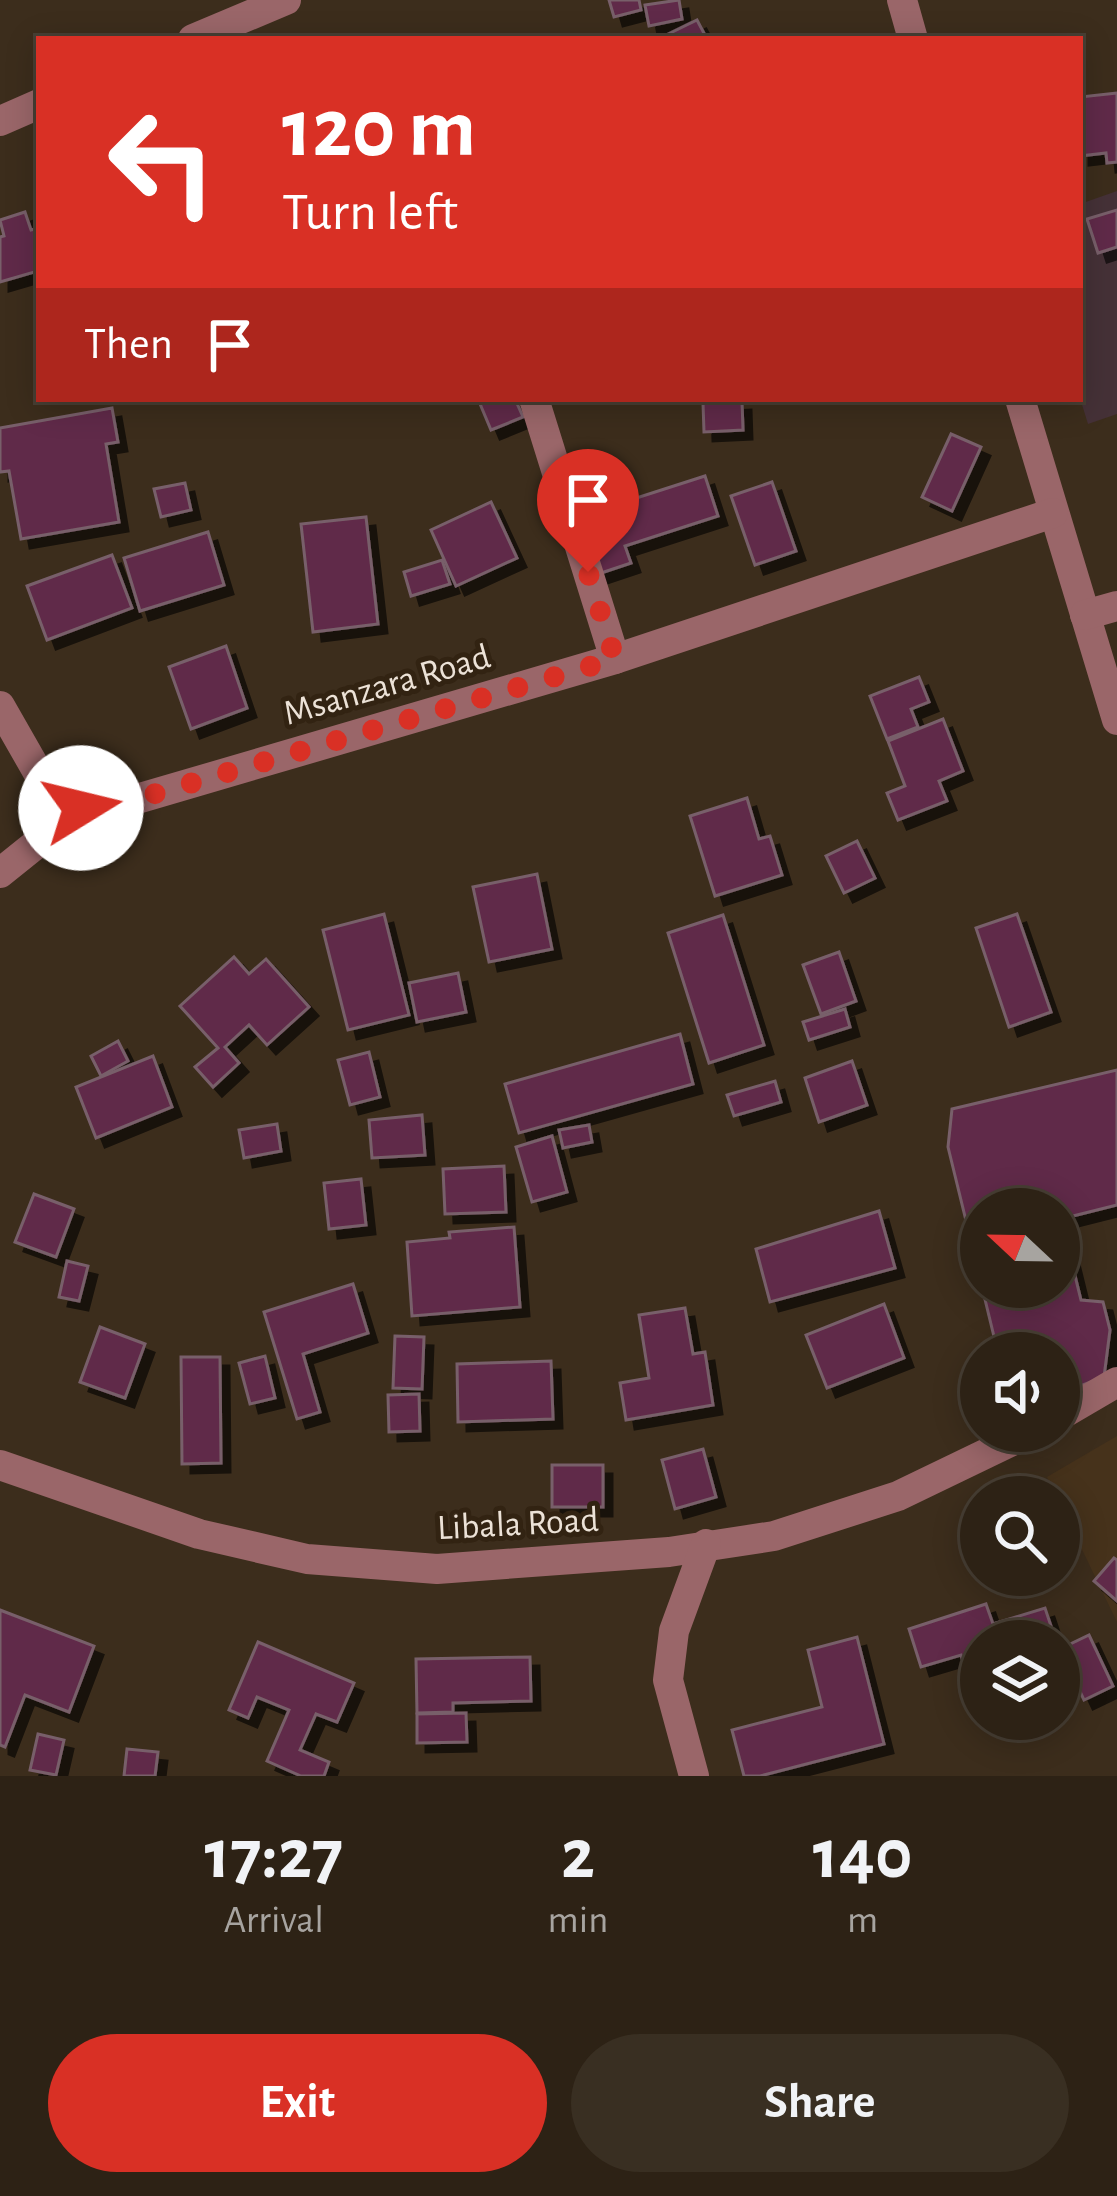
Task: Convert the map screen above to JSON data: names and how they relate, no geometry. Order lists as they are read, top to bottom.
{
  "streets": {
    "street": ["Msanzara Road", "Libala Road"]
  },
  "north": "left",
  "page": {
    "turn": ["120 m", "Turn left"],
    "then": "Then",
    "eta": [
      "17:27",
      "Arrival",
      "2",
      "min",
      "140",
      "m"
    ],
    "buttons": ["Exit", "Share"]
  }
}
